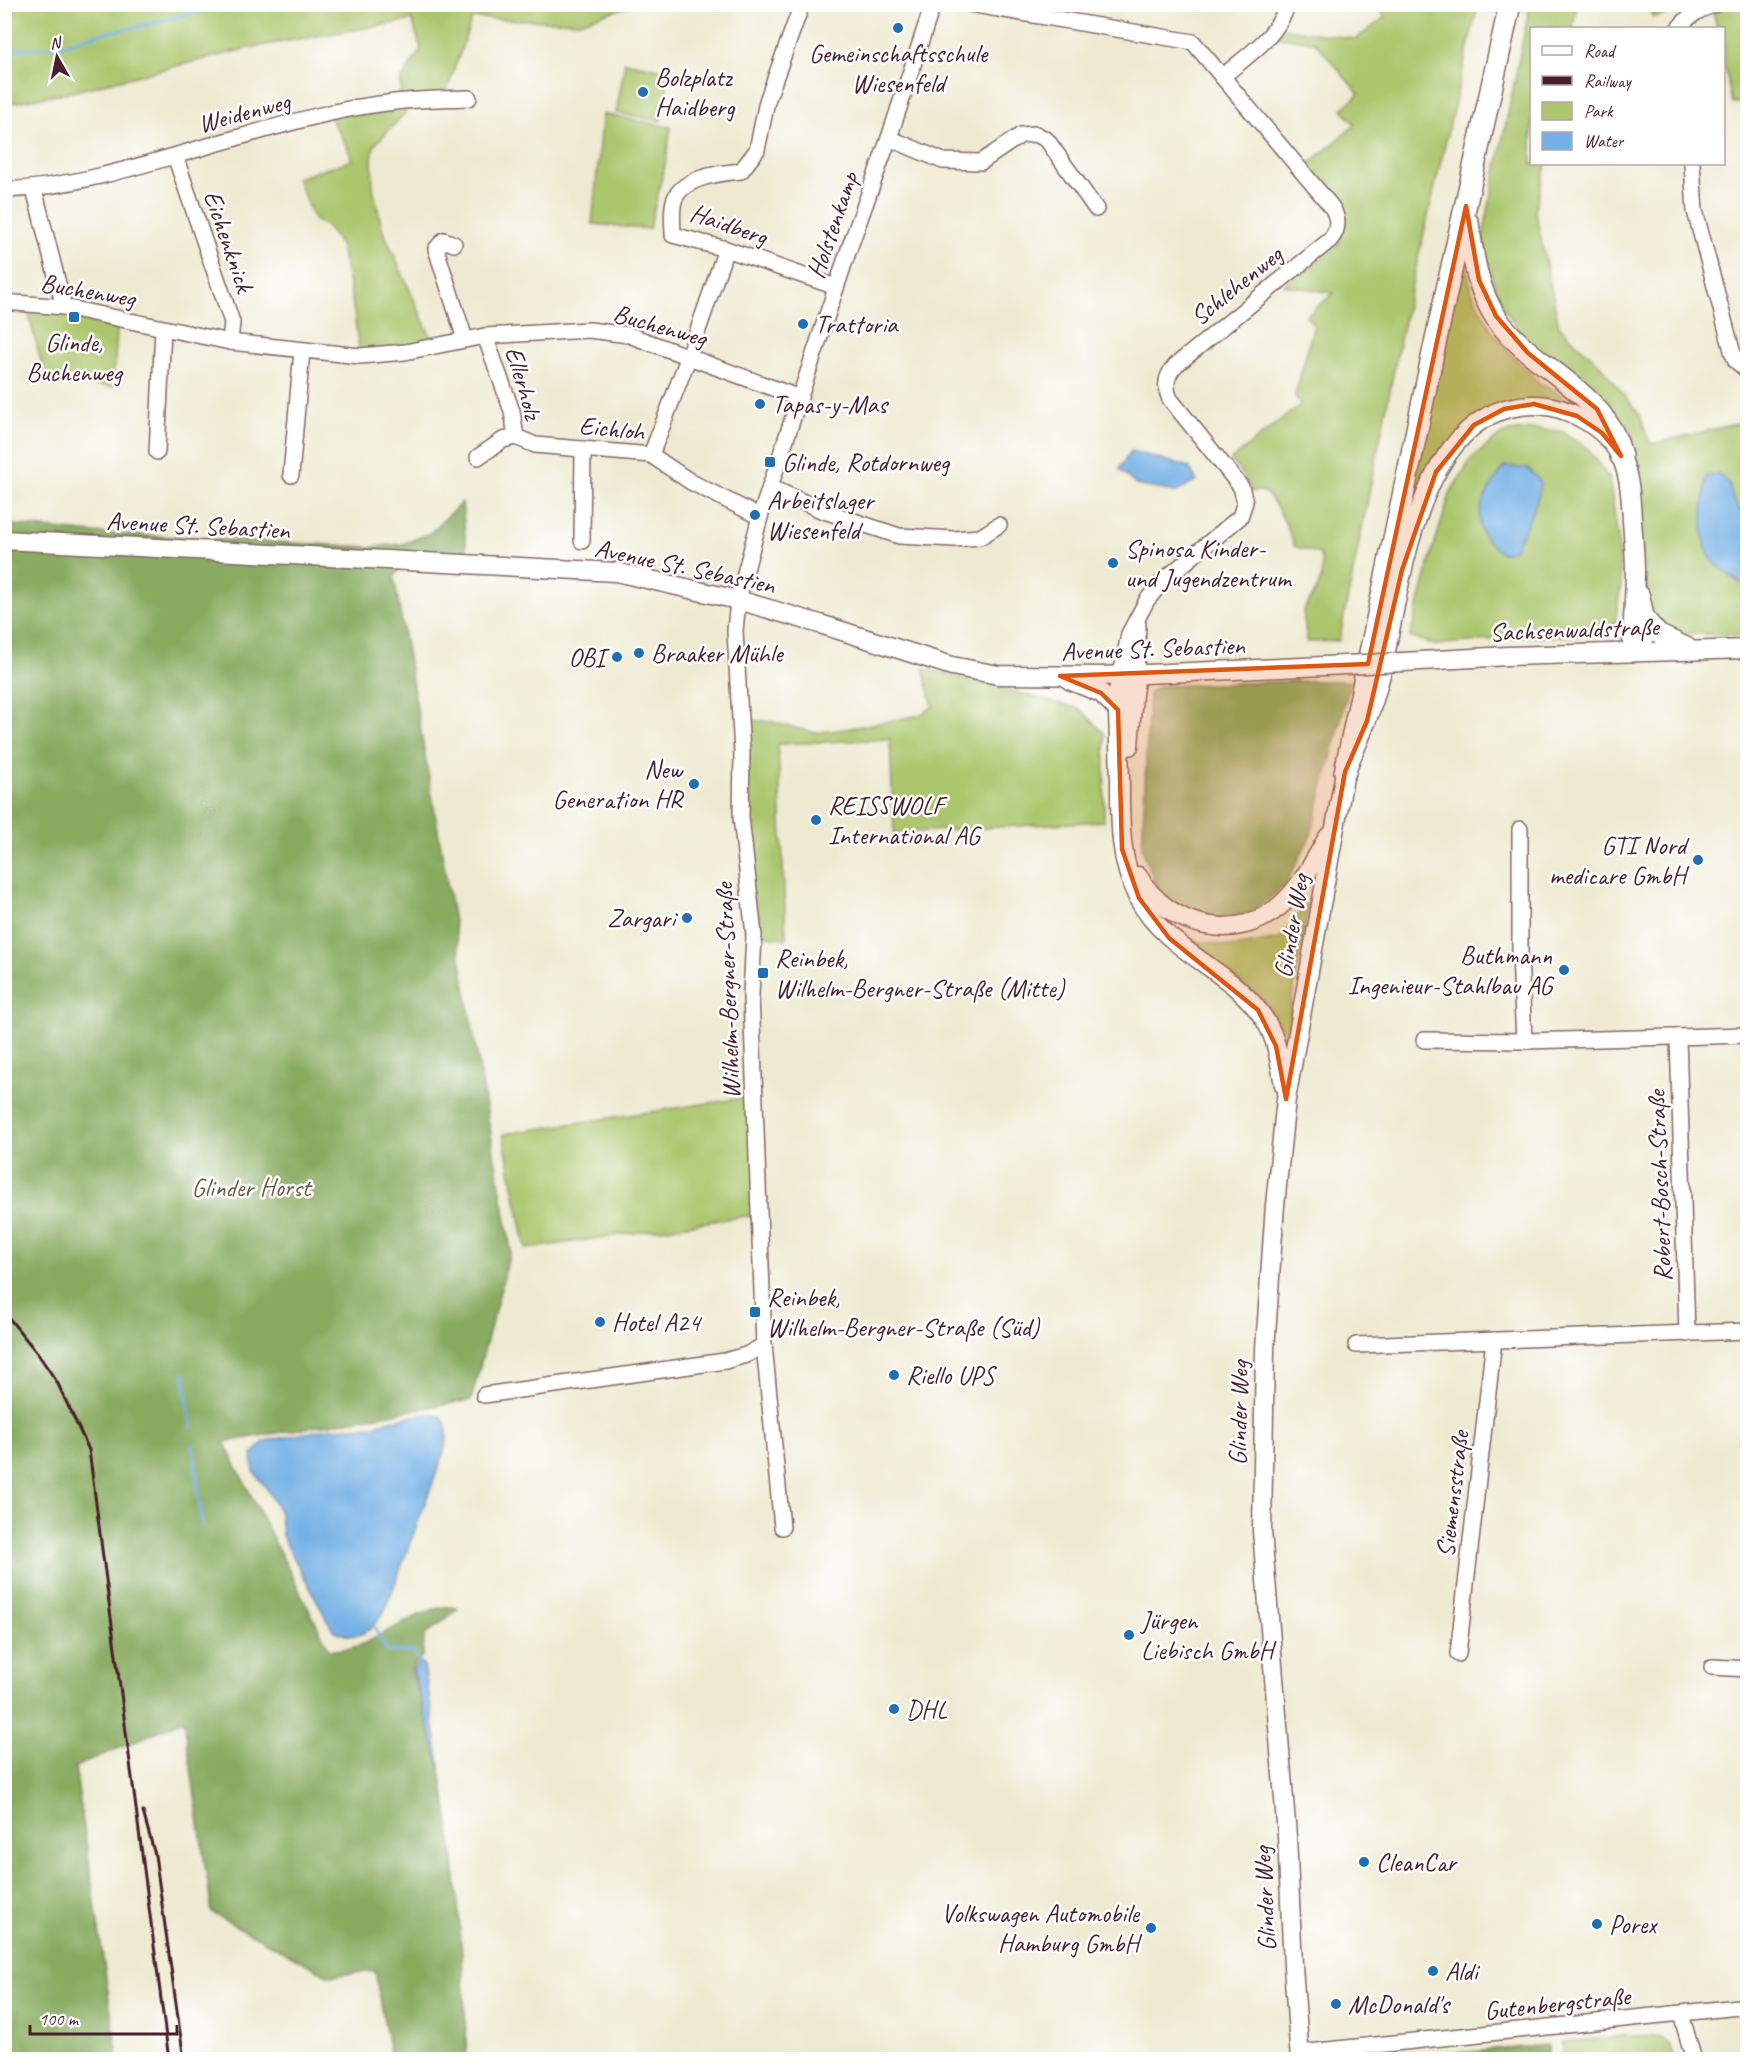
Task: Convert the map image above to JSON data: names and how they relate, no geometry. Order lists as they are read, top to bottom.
{
  "streets": {
    "main road": ["Avenue St. Sebastien", "Sachsenwaldstraße", "Glinder Weg"],
    "street": [
      "Weidenweg",
      "Haidberg",
      "Holstenkamp",
      "Eichenknick",
      "Schlehenweg",
      "Buchenweg",
      "Ellerholz",
      "Eichloh",
      "Wilhelm-Bergner-Straße",
      "Robert-Bosch-Straße",
      "Siemensstraße",
      "Gutenbergstraße"
    ]
  },
  "crossings": [
    ["Weidenweg", "Eichenknick"],
    ["Haidberg", "Holstenkamp"],
    ["Holstenkamp", "Buchenweg"],
    ["Holstenkamp", "Eichloh"],
    ["Holstenkamp", "Avenue St. Sebastien"],
    ["Holstenkamp", "Wilhelm-Bergner-Straße"],
    ["Eichenknick", "Buchenweg"],
    ["Schlehenweg", "Avenue St. Sebastien"],
    ["Buchenweg", "Ellerholz"],
    ["Ellerholz", "Eichloh"],
    ["Avenue St. Sebastien", "Sachsenwaldstraße"],
    ["Avenue St. Sebastien", "Wilhelm-Bergner-Straße"],
    ["Glinder Weg", "Gutenbergstraße"]
  ],
  "parks": ["Glinder Horst"],
  "places": {
    "other": [
      "Gemeinschaftsschule Wiesenfeld",
      "Bolzplatz Haidberg",
      "Trattoria",
      "Tapas-y-Mas",
      "Arbeitslager Wiesenfeld",
      "Spinosa Kinder- und Jugendzentrum",
      "Braaker Mühle",
      "OBI",
      "New Generation HR",
      "REISSWOLF International AG",
      "GTI Nord medicare GmbH",
      "Zargari",
      "Buthmann Ingenieur-Stahlbau AG",
      "Hotel A24",
      "Riello UPS",
      "Jürgen Liebisch GmbH",
      "DHL",
      "CleanCar",
      "Porex",
      "Volkswagen Automobile Hamburg GmbH",
      "Aldi",
      "McDonald's"
    ],
    "transit": [
      "Glinde, Buchenweg",
      "Glinde, Rotdornweg",
      "Reinbek, Wilhelm-Bergner-Straße (Mitte)",
      "Reinbek, Wilhelm-Bergner-Straße (Süd)"
    ]
  },
  "legend": [
    "Road",
    "Railway",
    "Park",
    "Water"
  ],
  "scale_bar": "100 m",
  "north": "top"
}
